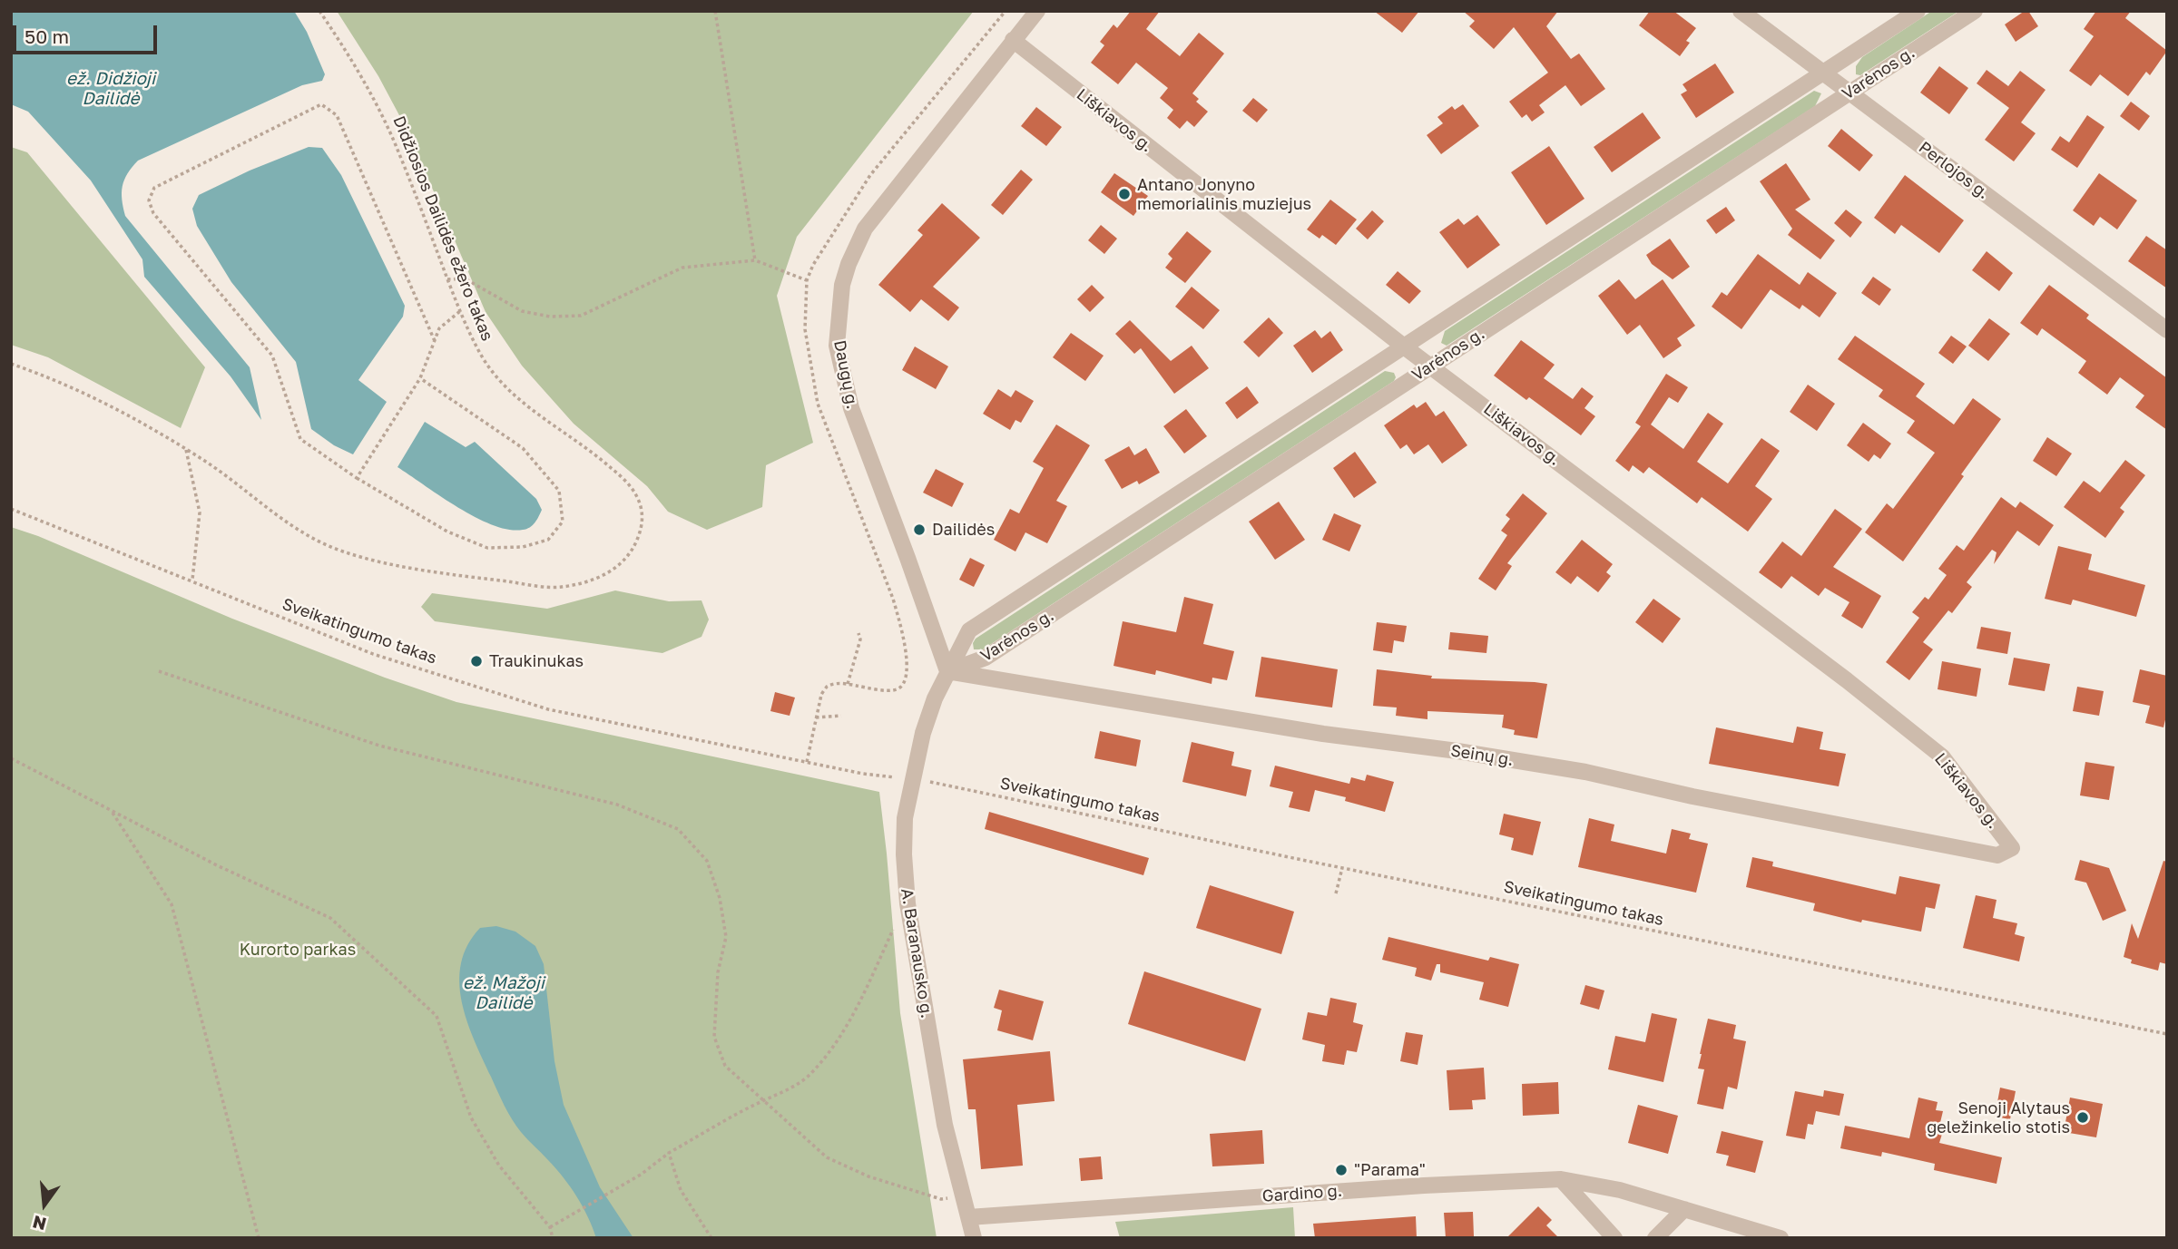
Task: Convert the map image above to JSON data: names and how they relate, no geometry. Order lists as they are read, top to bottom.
{
  "streets": {
    "street": [
      "Varėnos g.",
      "Liškiavos g.",
      "Perlojos g.",
      "Daugų g.",
      "Seinų g.",
      "A. Baranausko g.",
      "Gardino g."
    ],
    "path": ["Didžiosios Dailidės ežero takas", "Sveikatingumo takas"]
  },
  "crossings": [
    ["Varėnos g.", "Liškiavos g."],
    ["Varėnos g.", "Perlojos g."],
    ["Varėnos g.", "Daugų g."],
    ["Varėnos g.", "Seinų g."],
    ["Varėnos g.", "A. Baranausko g."],
    ["Liškiavos g.", "Daugų g."],
    ["Liškiavos g.", "Seinų g."],
    ["Daugų g.", "Seinų g."],
    ["Daugų g.", "A. Baranausko g."],
    ["Sveikatingumo takas", "A. Baranausko g."],
    ["Seinų g.", "A. Baranausko g."],
    ["A. Baranausko g.", "Gardino g."]
  ],
  "water": ["ež. Didžioji Dailidė", "ež. Mažoji Dailidė"],
  "parks": ["Kurorto parkas"],
  "places": [
    "Antano Jonyno memorialinis muziejus",
    "Dailidės",
    "Traukinukas",
    "Senoji Alytaus geležinkelio stotis",
    "\"Parama\""
  ],
  "scale_bar": "50 m",
  "north": "bottom"
}
